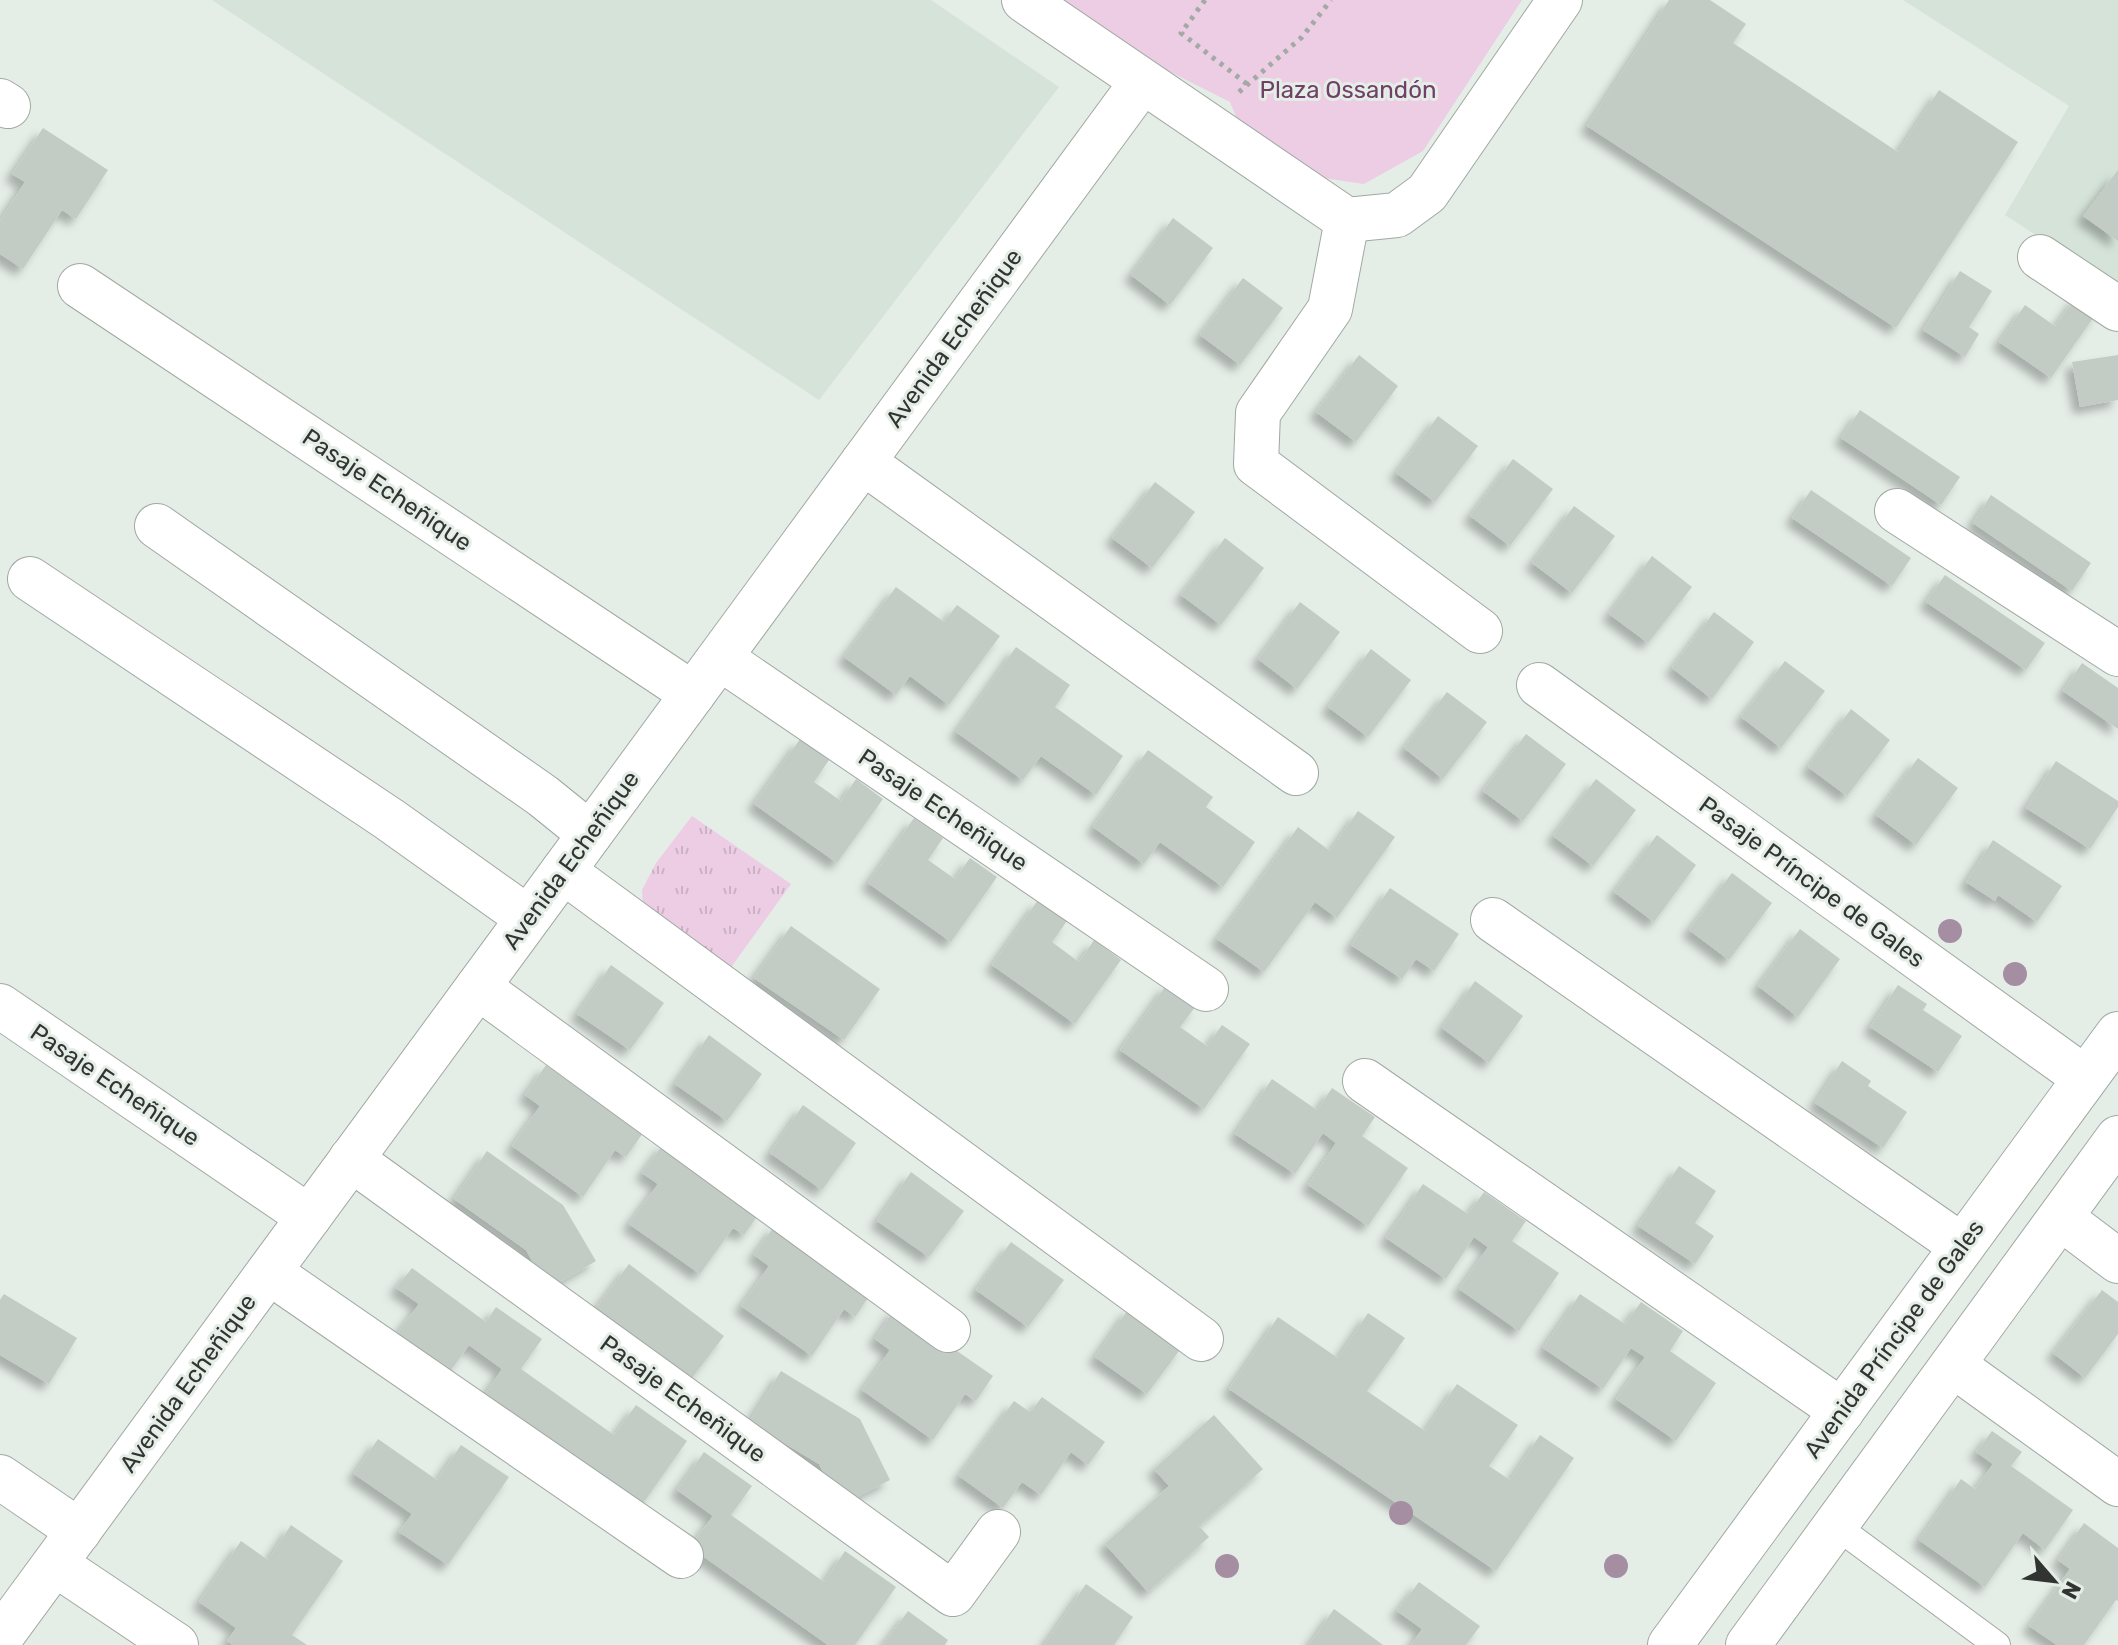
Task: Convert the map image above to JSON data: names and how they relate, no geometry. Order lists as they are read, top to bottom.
{
  "streets": {
    "street": [
      "Avenida Echeñique",
      "Pasaje Echeñique",
      "Pasaje Príncipe de Gales",
      "Avenida Príncipe de Gales"
    ]
  },
  "crossings": [
    ["Avenida Echeñique", "Pasaje Echeñique"],
    ["Pasaje Príncipe de Gales", "Avenida Príncipe de Gales"]
  ],
  "parks": ["Plaza Ossandón"],
  "north": "bottom right"
}
